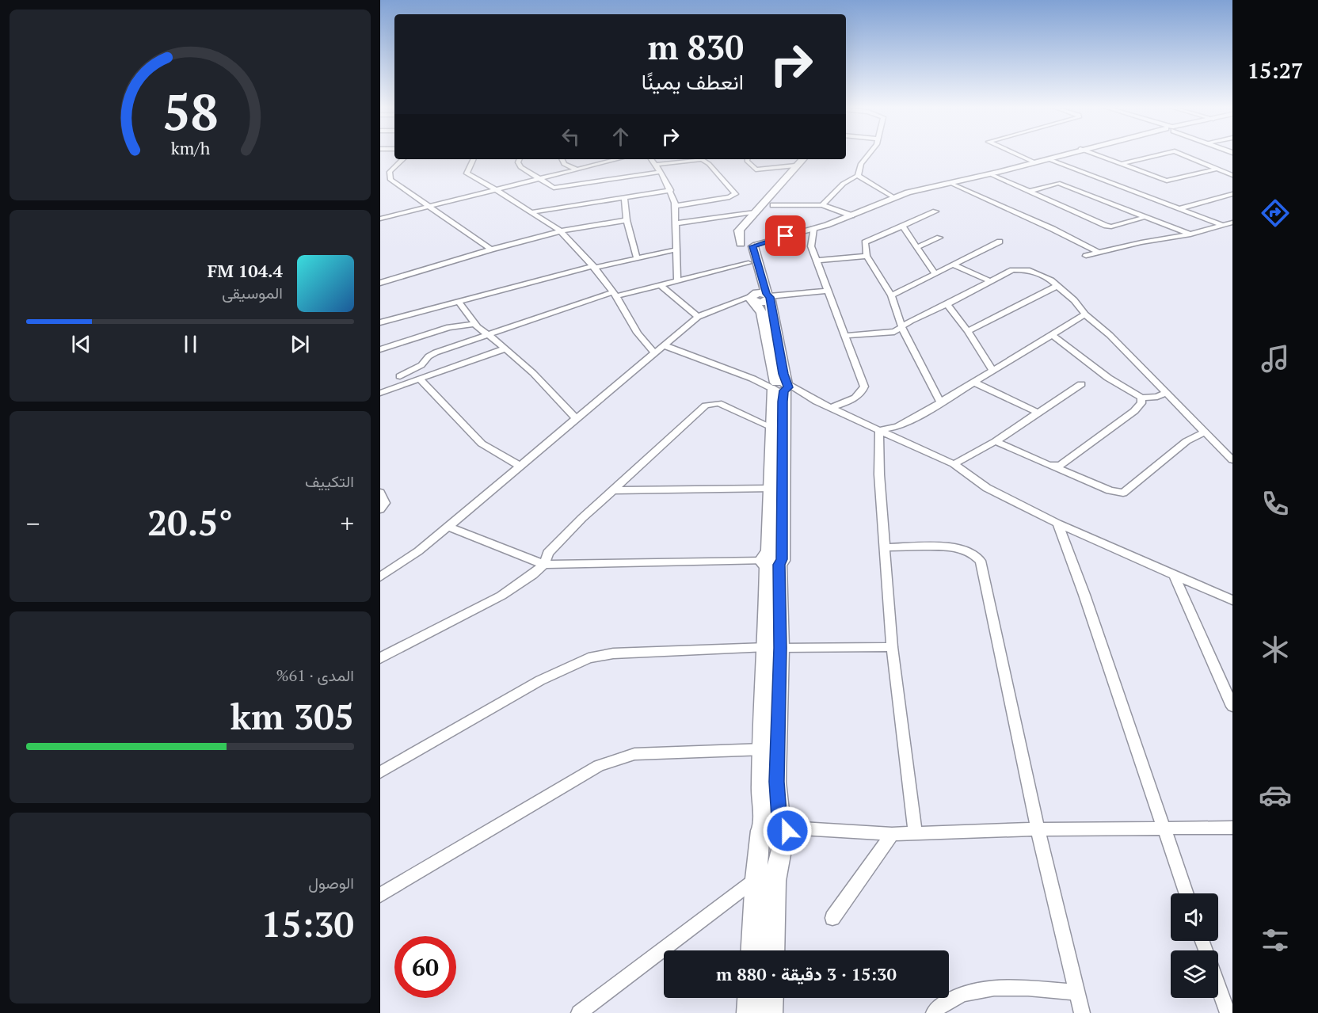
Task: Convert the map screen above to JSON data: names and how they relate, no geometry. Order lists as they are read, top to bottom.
{
  "page": {
    "tabs": "15:27",
    "turn": ["830 m", "انعطف يمينًا"],
    "song": ["104.4 FM", "الموسيقى"],
    "tile": [
      "التكييف",
      ["المدى · 61%", "305 km"],
      ["الوصول", "15:30"]
    ],
    "heat": ["−", "20.5°", "+"],
    "limit": "60",
    "trip": "15:30 · 3 دقيقة · 880 m",
    "gauge": ["58", "km/h"]
  }
}
